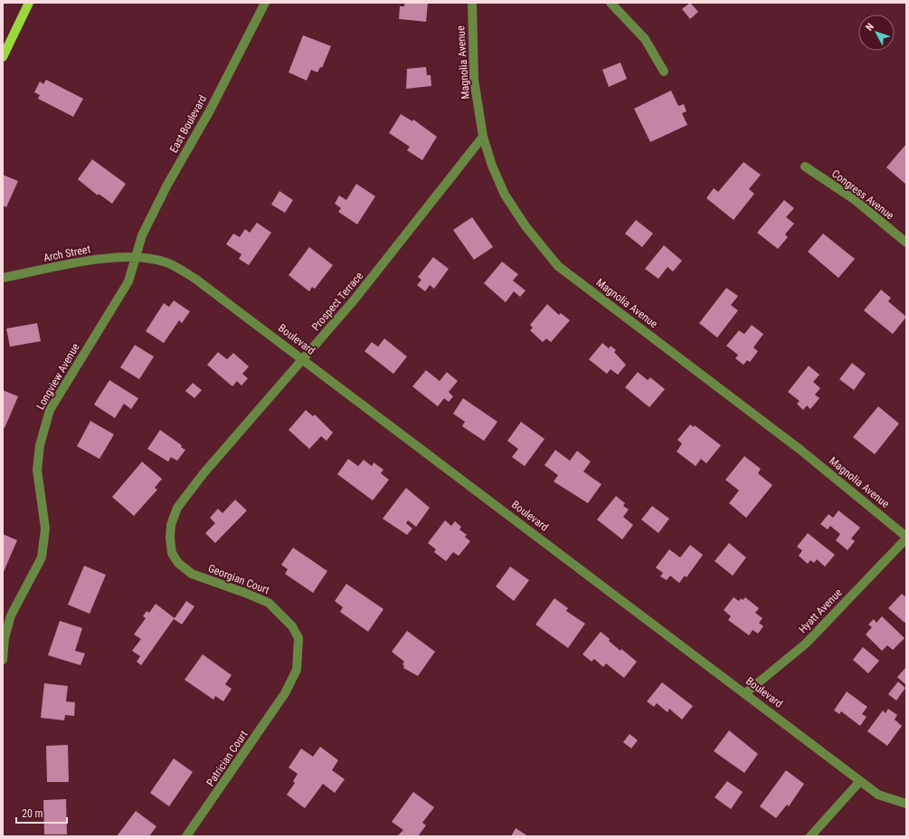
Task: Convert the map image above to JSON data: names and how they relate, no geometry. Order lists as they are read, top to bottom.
{
  "streets": {
    "street": [
      "Magnolia Avenue",
      "East Boulevard",
      "Congress Avenue",
      "Arch Street",
      "Prospect Terrace",
      "Boulevard",
      "Longview Avenue",
      "Georgian Court",
      "Hyatt Avenue",
      "Patrician Court"
    ]
  },
  "crossings": [
    ["Magnolia Avenue", "Prospect Terrace"],
    ["Magnolia Avenue", "Hyatt Avenue"],
    ["East Boulevard", "Arch Street"],
    ["East Boulevard", "Boulevard"],
    ["East Boulevard", "Longview Avenue"],
    ["Arch Street", "Boulevard"],
    ["Arch Street", "Longview Avenue"],
    ["Prospect Terrace", "Boulevard"],
    ["Prospect Terrace", "Georgian Court"],
    ["Boulevard", "Longview Avenue"],
    ["Boulevard", "Hyatt Avenue"],
    ["Georgian Court", "Patrician Court"]
  ],
  "scale_bar": "20 m",
  "north": "top left"
}
